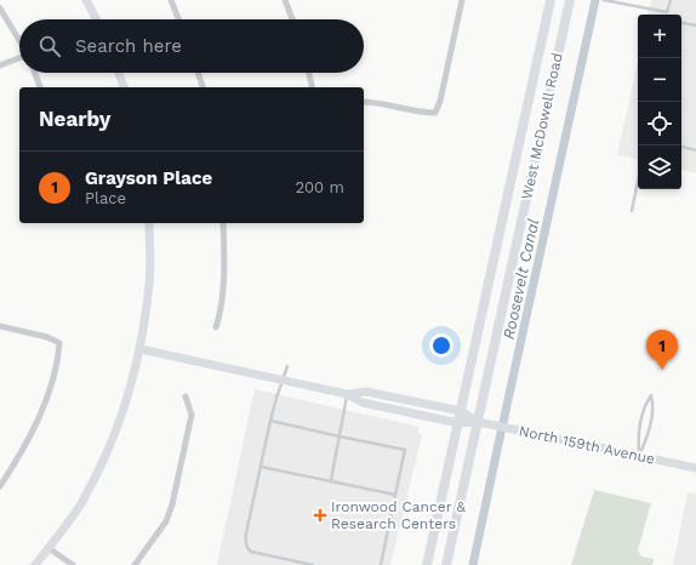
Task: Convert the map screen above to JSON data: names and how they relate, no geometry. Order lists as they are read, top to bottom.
{
  "streets": {
    "main road": ["West McDowell Road"],
    "street": ["North 159th Avenue"]
  },
  "crossings": [
    ["West McDowell Road", "North 159th Avenue"]
  ],
  "water": ["Roosevelt Canal"],
  "places": {
    "health": ["Ironwood Cancer & Research Centers"]
  },
  "page": {
    "map_buttons": ["+", "−"],
    "search": "Search here",
    "heading": "Nearby",
    "list": [
      {
        "mark": "1",
        "name": "Grayson Place",
        "note": "Place",
        "value": "200 m"
      }
    ],
    "pins": "1"
  }
}
